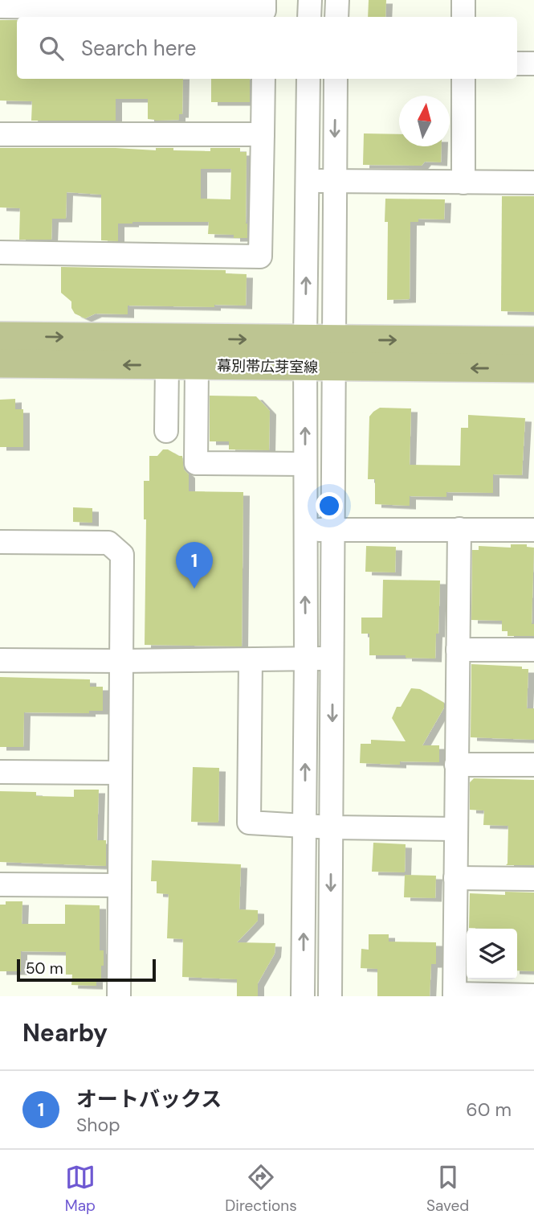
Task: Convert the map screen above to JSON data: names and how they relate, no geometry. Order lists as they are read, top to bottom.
{
  "streets": {
    "main road": ["幕別帯広芽室線"]
  },
  "scale_bar": "50 m",
  "north": "top",
  "page": {
    "search": "Search here",
    "pins": "1",
    "scale": "50 m",
    "heading": "Nearby",
    "list": [
      {
        "mark": "1",
        "name": "オートバックス",
        "note": "Shop",
        "value": "60 m"
      }
    ],
    "nav": ["Map", "Directions", "Saved"]
  }
}
